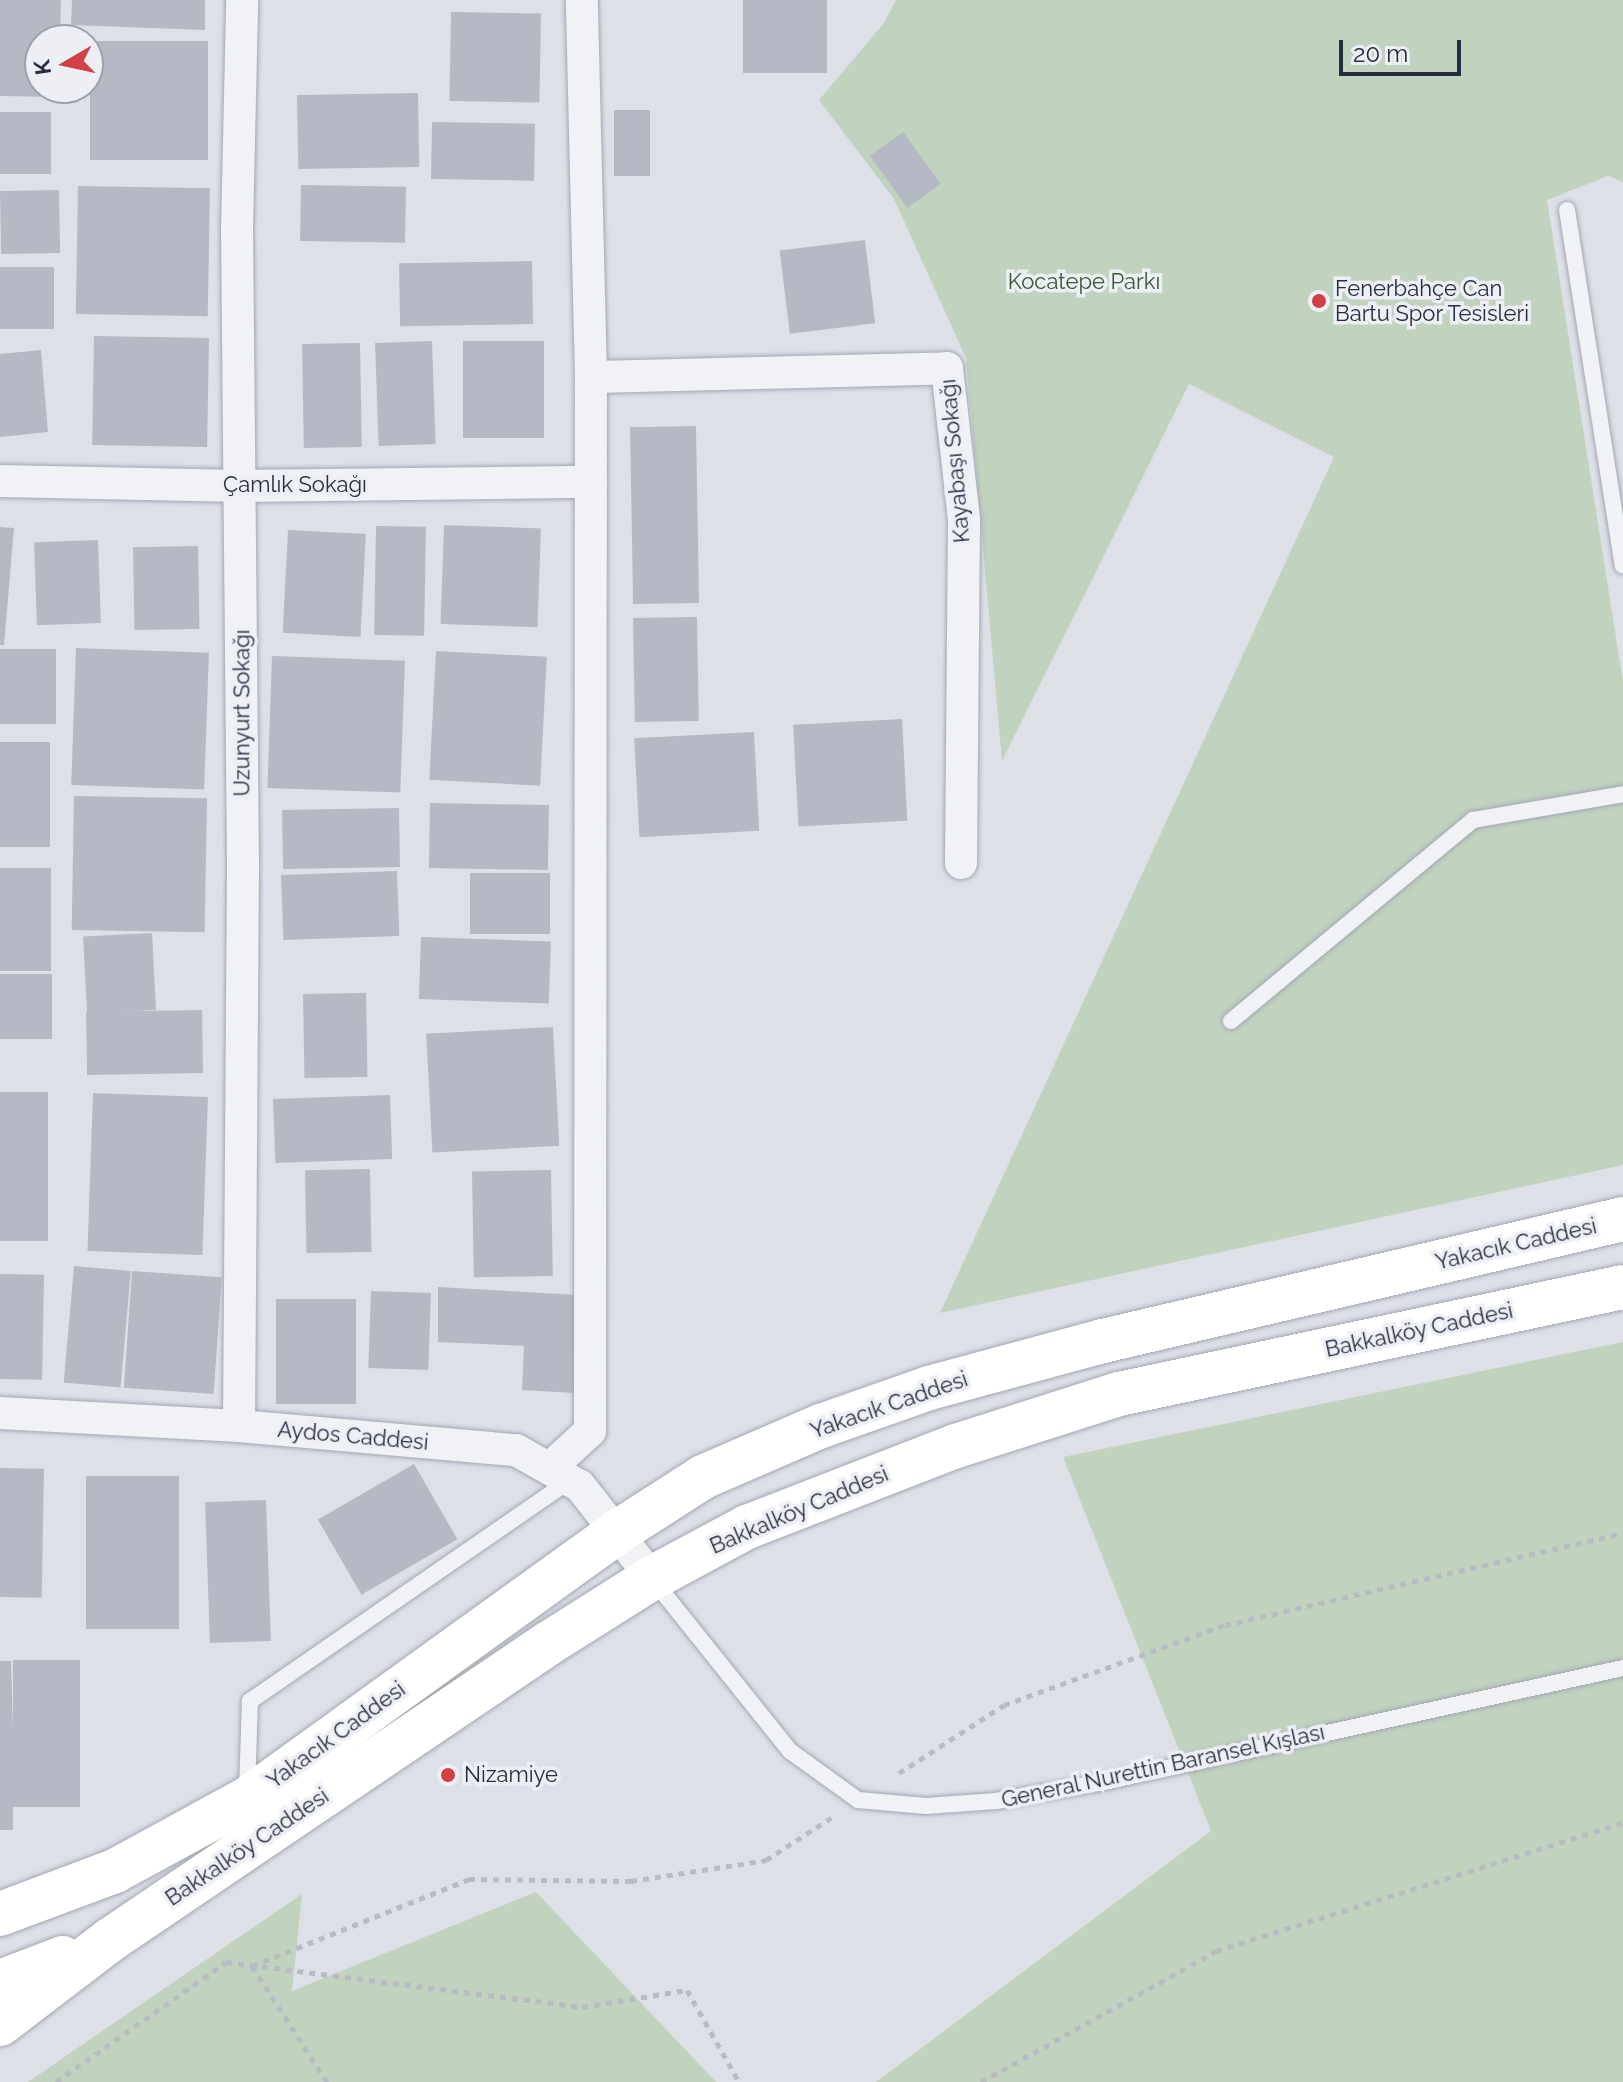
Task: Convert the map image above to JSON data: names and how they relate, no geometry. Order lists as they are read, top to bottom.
{
  "streets": {
    "main road": ["Yakacık Caddesi", "Bakkalköy Caddesi"],
    "street": [
      "Kayabaşı Sokağı",
      "Çamlık Sokağı",
      "Uzunyurt Sokağı",
      "Aydos Caddesi"
    ],
    "lane": ["General Nurettin Baransel Kışlası"]
  },
  "crossings": [
    ["Çamlık Sokağı", "Uzunyurt Sokağı"],
    ["Uzunyurt Sokağı", "Aydos Caddesi"],
    ["Yakacık Caddesi", "Aydos Caddesi"],
    ["Bakkalköy Caddesi", "Aydos Caddesi"]
  ],
  "parks": ["Kocatepe Parkı"],
  "places": ["Fenerbahçe Can Bartu Spor Tesisleri", "Nizamiye"],
  "scale_bar": "20 m",
  "north": "left"
}
